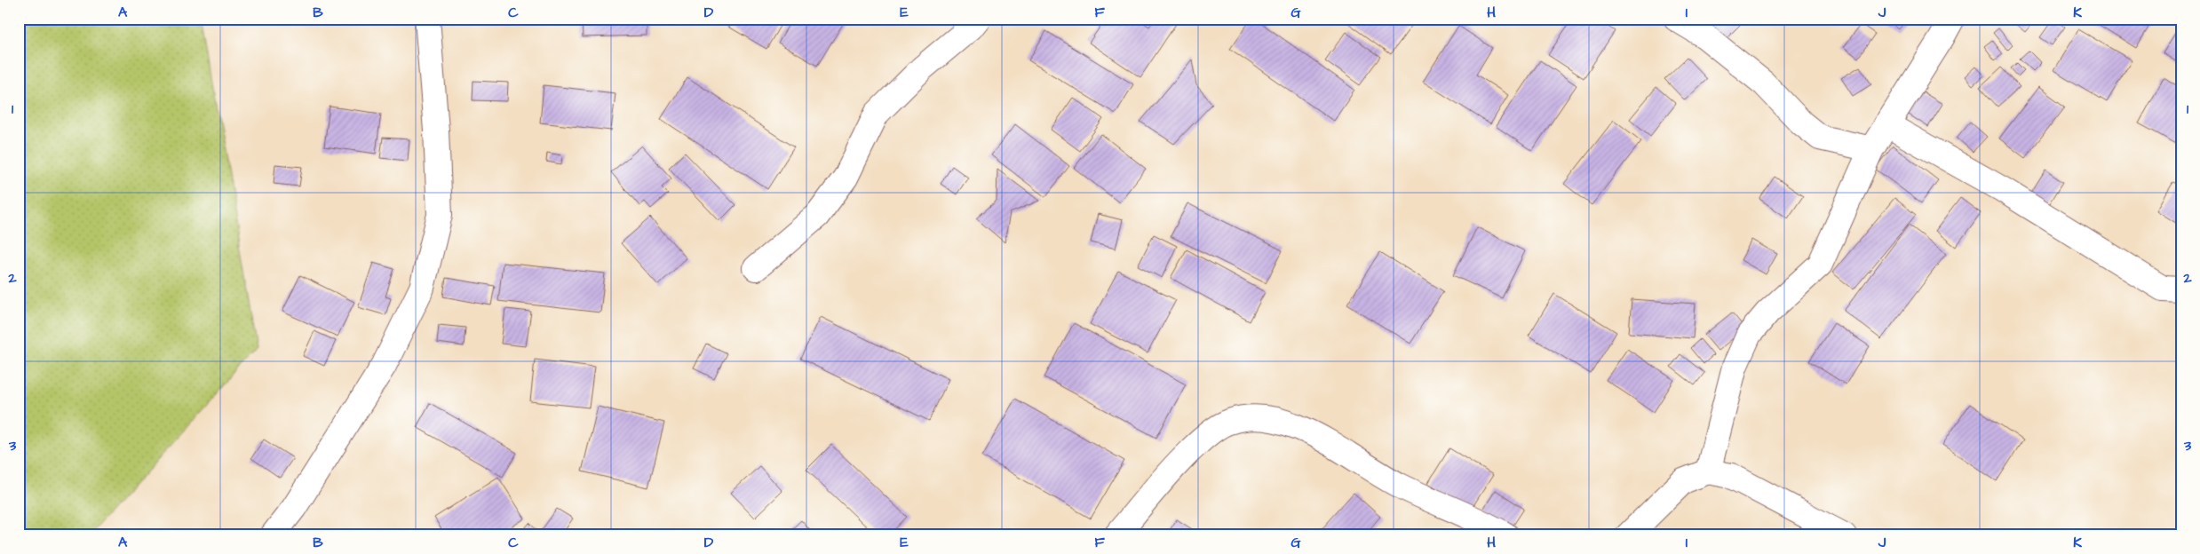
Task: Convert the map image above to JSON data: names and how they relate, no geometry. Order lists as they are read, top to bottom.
{
  "grid": {
    "columns": [
      "A",
      "B",
      "C",
      "D",
      "E",
      "F",
      "G",
      "H",
      "I",
      "J",
      "K"
    ],
    "rows": ["1", "2", "3"]
  }
}
